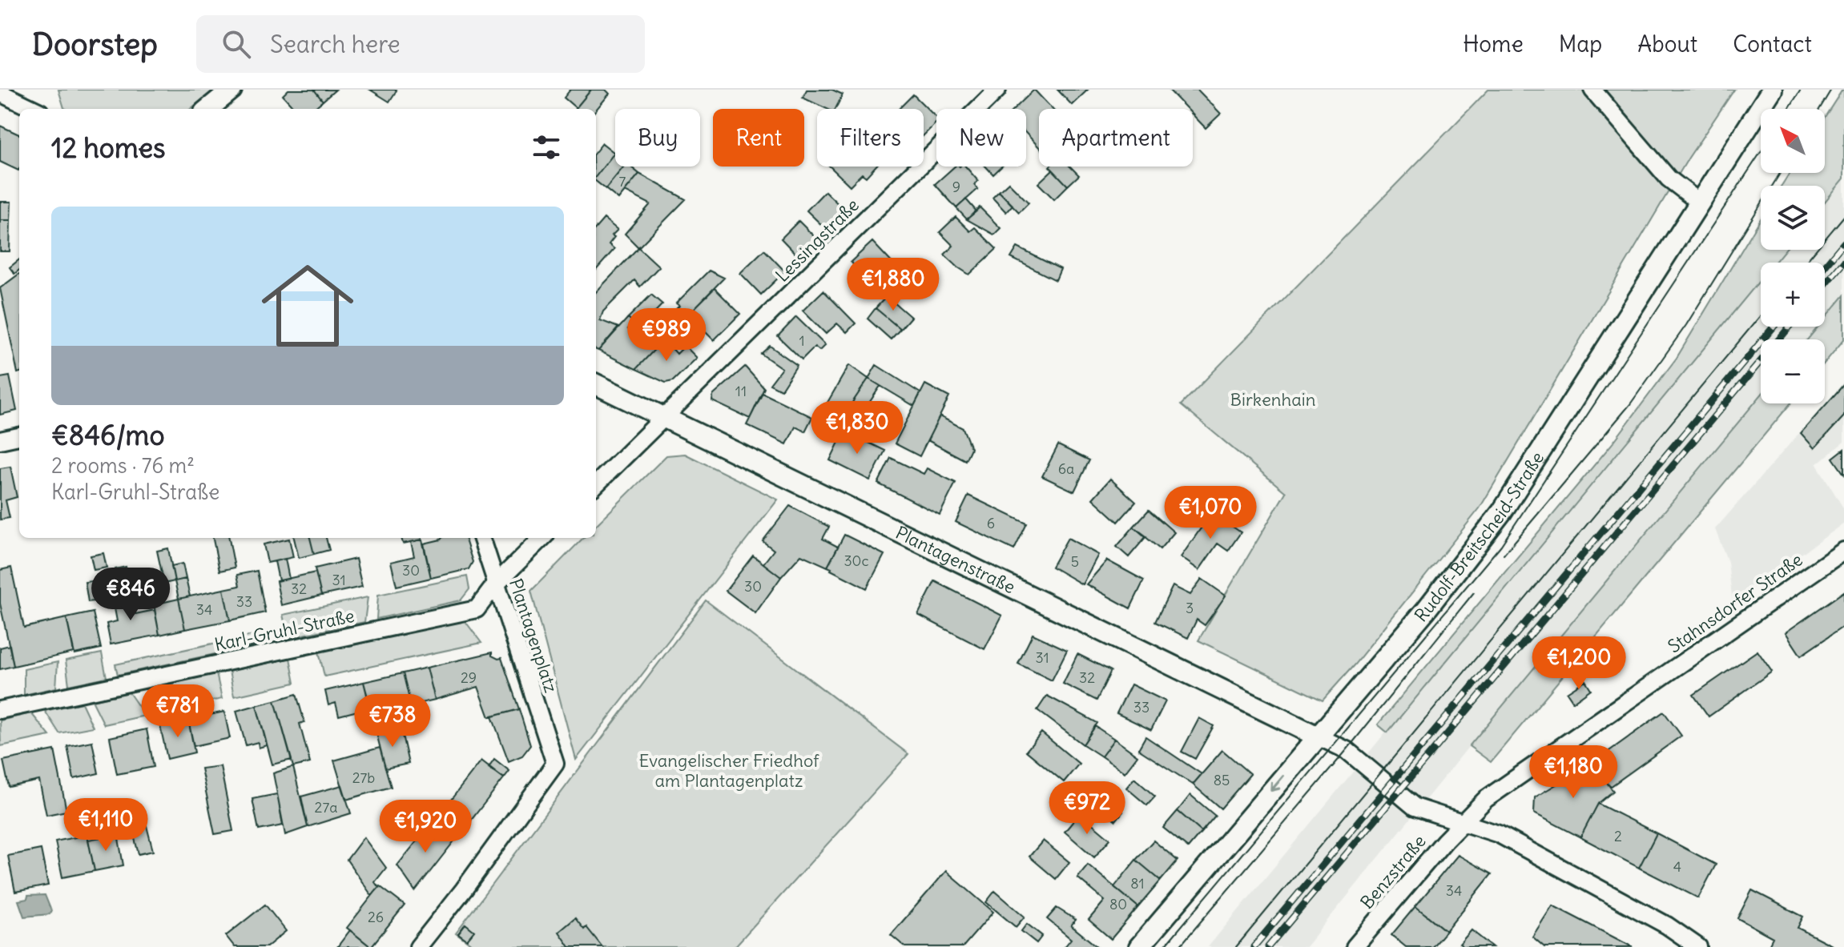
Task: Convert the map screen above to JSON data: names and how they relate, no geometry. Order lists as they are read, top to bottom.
{
  "streets": {
    "street": [
      "Lessingstraße",
      "Rudolf-Breitscheid-Straße",
      "Plantagenstraße",
      "Stahnsdorfer Straße",
      "Karl-Gruhl-Straße",
      "Plantagenplatz",
      "Benzstraße"
    ]
  },
  "crossings": [
    ["Lessingstraße", "Plantagenstraße"],
    ["Rudolf-Breitscheid-Straße", "Plantagenstraße"],
    ["Stahnsdorfer Straße", "Benzstraße"],
    ["Karl-Gruhl-Straße", "Plantagenplatz"]
  ],
  "parks": ["Birkenhain", "Evangelischer Friedhof am Plantagenplatz"],
  "house_numbers": [
    "7",
    "9",
    "1",
    "11",
    "6a",
    "6",
    "30c",
    "5",
    "30",
    "31",
    "30",
    "32",
    "33",
    "3",
    "34",
    "31",
    "29",
    "32",
    "33",
    "27b",
    "85",
    "27a",
    "2",
    "4",
    "81",
    "34",
    "80",
    "26"
  ],
  "north": "top left",
  "page": {
    "header": "Doorstep",
    "search": "Search here",
    "nav": [
      "Home",
      "Map",
      "About",
      "Contact"
    ],
    "map_buttons": ["+", "−"],
    "chip": [
      "Buy",
      "Rent",
      "Filters",
      "New",
      "Apartment"
    ],
    "heading": "12 homes",
    "list": [
      {
        "name": "€846/mo",
        "note": "2 rooms · 76 m² · Karl-Gruhl-Straße"
      }
    ],
    "price": [
      "€1,880",
      "€989",
      "€1,830",
      "€1,070",
      "€846",
      "€1,200",
      "€781",
      "€738",
      "€1,180",
      "€972",
      "€1,110",
      "€1,920"
    ]
  }
}
